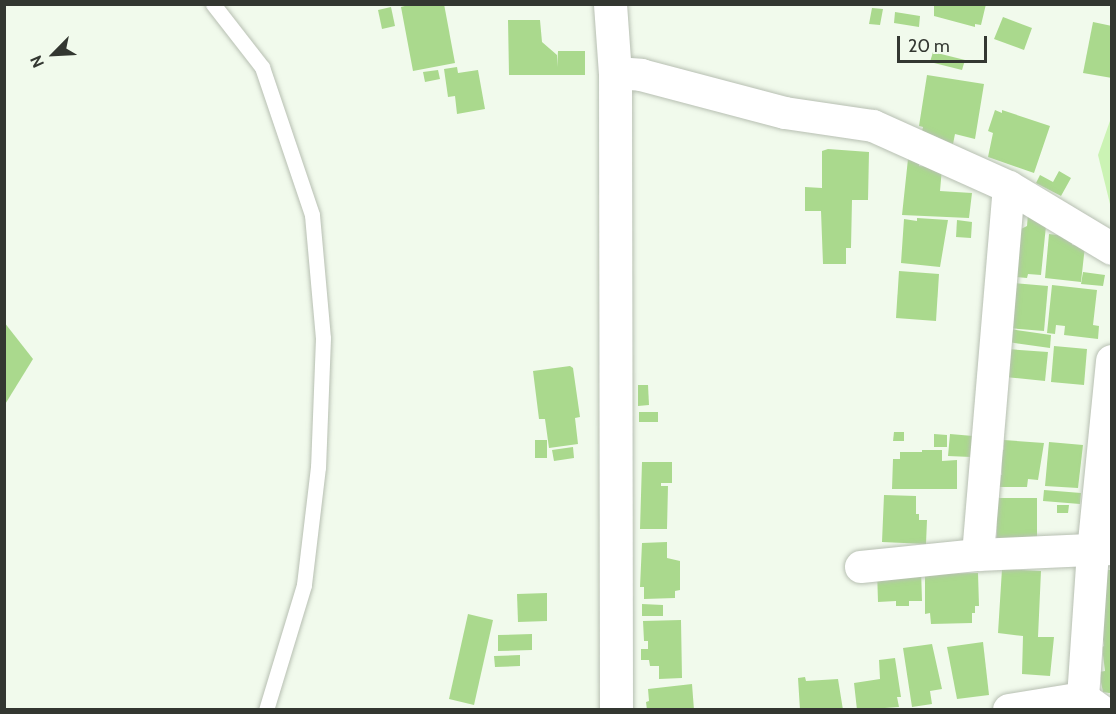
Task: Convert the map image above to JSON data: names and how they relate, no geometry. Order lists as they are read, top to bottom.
{
  "scale_bar": "20 m",
  "north": "bottom left"
}
